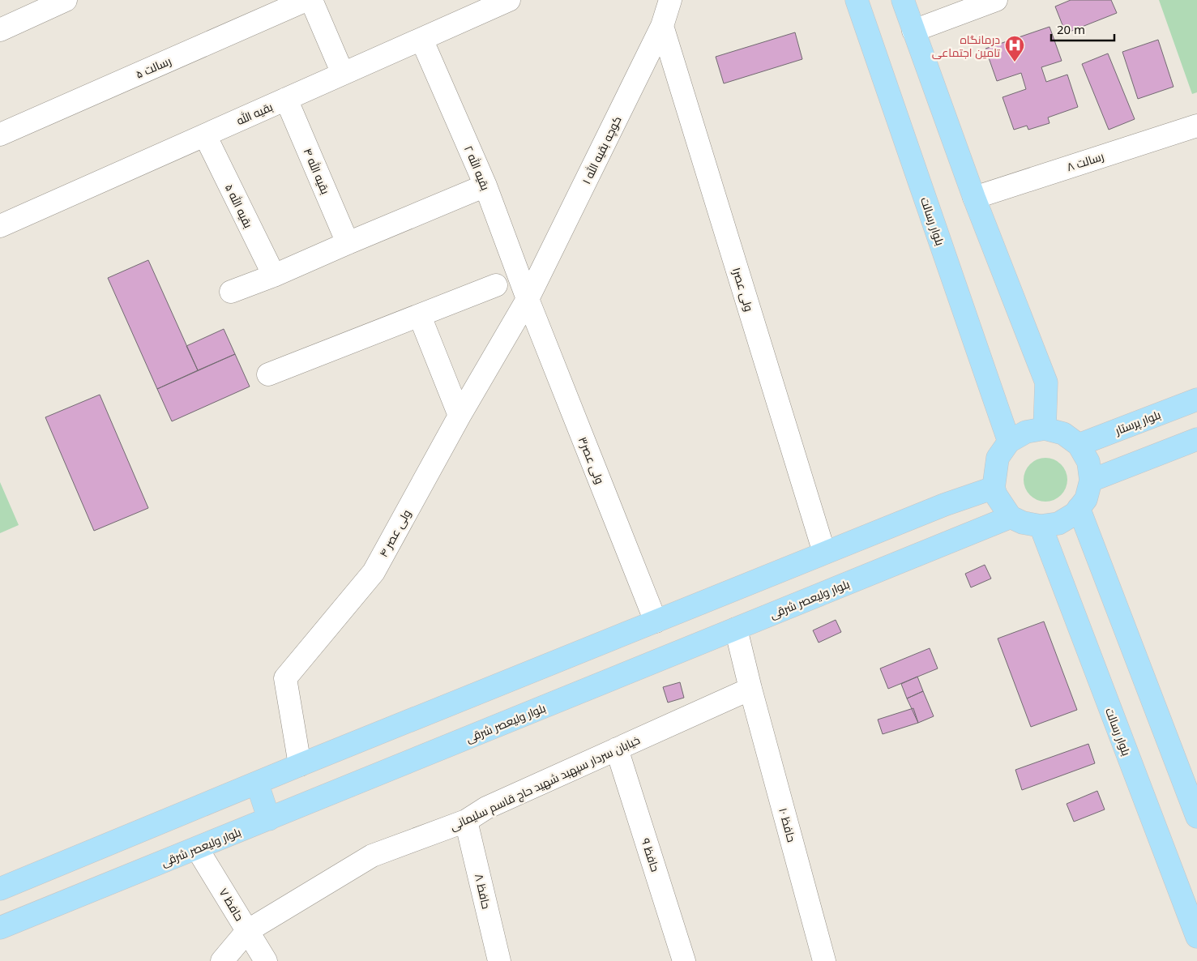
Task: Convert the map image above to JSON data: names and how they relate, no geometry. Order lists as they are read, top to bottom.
{
  "streets": {
    "main road": ["بلوار رسالت", "بلوار پرستار", "بلوار ولیعصر شرقی"],
    "street": [
      "رسالت ۵",
      "بقیه الله",
      "کوچه بقیه الله ۱",
      "رسالت ۸",
      "بقیه الله ۲",
      "بقیه الله ۴",
      "بقیه الله ۵",
      "ولی عصر۱",
      "ولی عصر۳",
      "ولی عصر ۴",
      "خیابان سردار سپهبد شهید حاج قاسم سلیمانی",
      "حافظ ۱۰",
      "حافظ ۹",
      "حافظ ۸",
      "حافظ ۷"
    ]
  },
  "crossings": [
    ["بقیه الله", "بقیه الله ۲"],
    ["بقیه الله", "بقیه الله ۴"],
    ["بقیه الله", "بقیه الله ۵"],
    ["کوچه بقیه الله ۱", "بقیه الله ۲"],
    ["کوچه بقیه الله ۱", "ولی عصر۱"],
    ["کوچه بقیه الله ۱", "ولی عصر۳"],
    ["کوچه بقیه الله ۱", "ولی عصر ۴"],
    ["بقیه الله ۲", "ولی عصر۳"],
    ["بقیه الله ۲", "ولی عصر ۴"],
    ["بلوار رسالت", "بلوار پرستار"],
    ["بلوار رسالت", "بلوار ولیعصر شرقی"],
    ["بلوار پرستار", "بلوار ولیعصر شرقی"],
    ["ولی عصر۳", "ولی عصر ۴"],
    ["بلوار ولیعصر شرقی", "حافظ ۱۰"],
    ["بلوار ولیعصر شرقی", "حافظ ۷"],
    ["خیابان سردار سپهبد شهید حاج قاسم سلیمانی", "حافظ ۱۰"],
    ["خیابان سردار سپهبد شهید حاج قاسم سلیمانی", "حافظ ۹"],
    ["خیابان سردار سپهبد شهید حاج قاسم سلیمانی", "حافظ ۸"],
    ["خیابان سردار سپهبد شهید حاج قاسم سلیمانی", "حافظ ۷"]
  ],
  "places": {
    "hospital": ["درمانگاه تامین اجتماعی"]
  },
  "scale_bar": "20 m"
}
